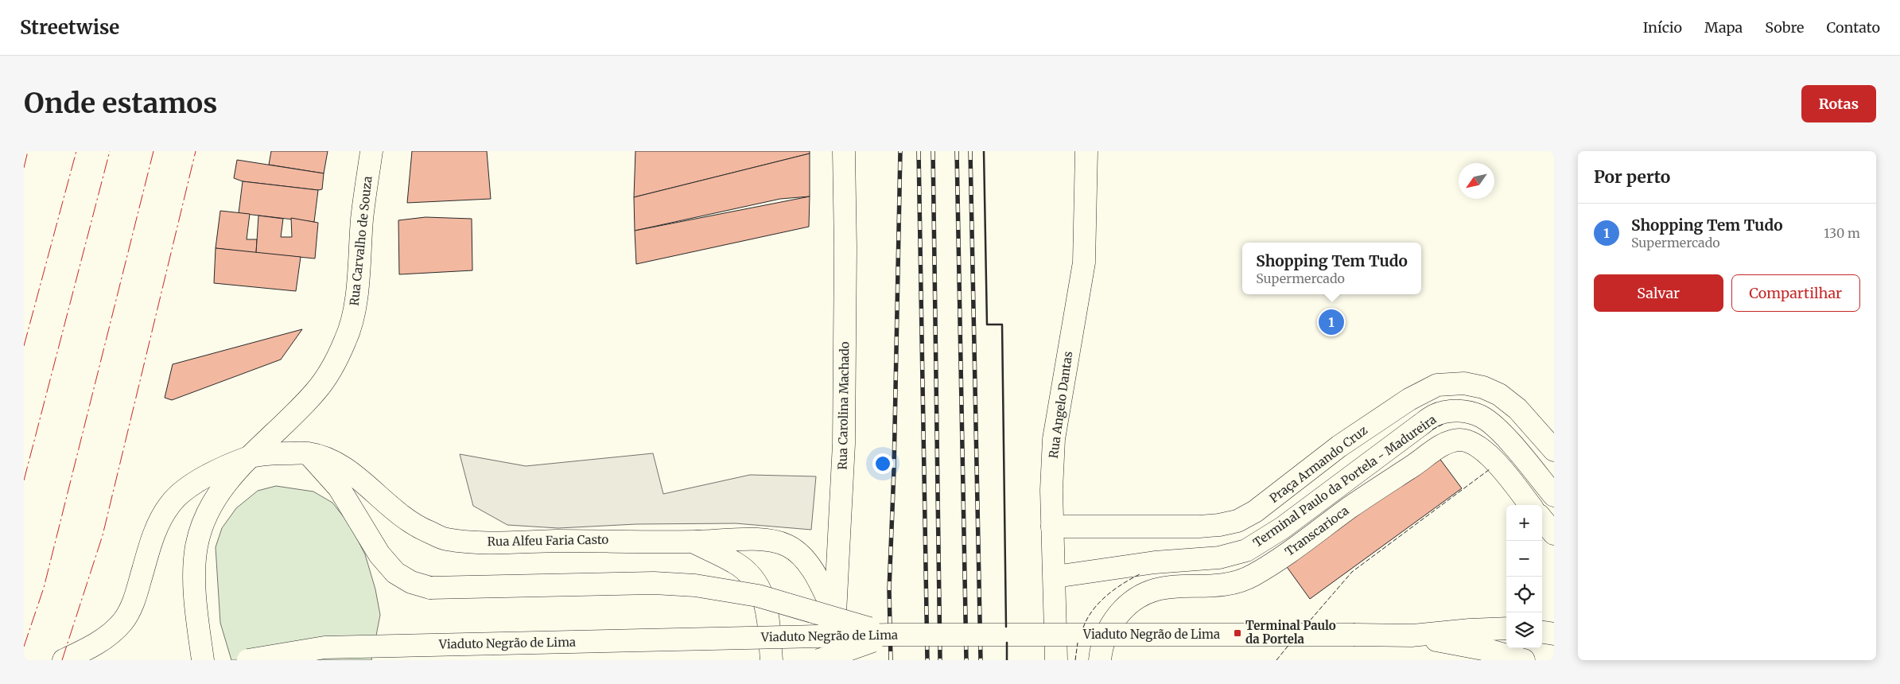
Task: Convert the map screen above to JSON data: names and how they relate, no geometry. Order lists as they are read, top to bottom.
{
  "streets": {
    "main road": [
      "Rua Carvalho de Souza",
      "Rua Angelo Dantas",
      "Rua Carolina Machado",
      "Praça Armando Cruz",
      "Terminal Paulo da Portela - Madureira",
      "Transcarioca",
      "Rua Alfeu Faria Casto",
      "Viaduto Negrão de Lima"
    ]
  },
  "crossings": [
    ["Rua Carvalho de Souza", "Rua Alfeu Faria Casto"],
    ["Rua Angelo Dantas", "Praça Armando Cruz"],
    ["Rua Angelo Dantas", "Terminal Paulo da Portela - Madureira"],
    ["Rua Carolina Machado", "Rua Alfeu Faria Casto"]
  ],
  "places": {
    "transit": ["Terminal Paulo da Portela"]
  },
  "north": "bottom left",
  "page": {
    "header": "Streetwise",
    "nav": [
      "Início",
      "Mapa",
      "Sobre",
      "Contato"
    ],
    "buttons": [
      "Rotas",
      ["Salvar", "Compartilhar"]
    ],
    "title": "Onde estamos",
    "heading": "Por perto",
    "list": [
      {
        "mark": "1",
        "name": "Shopping Tem Tudo",
        "note": "Supermercado",
        "value": "130 m"
      }
    ],
    "popup": ["Shopping Tem Tudo", "Supermercado"],
    "pins": "1",
    "map_buttons": ["+", "−"]
  }
}
